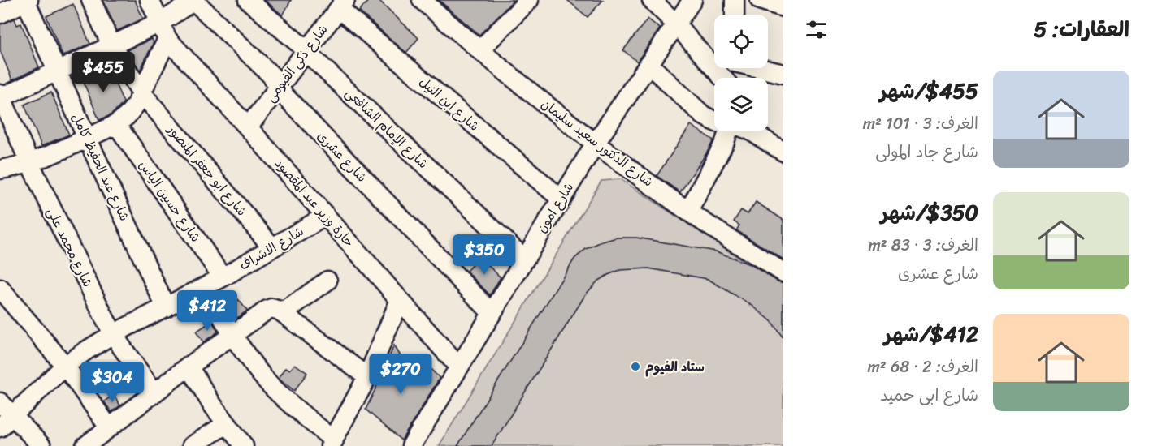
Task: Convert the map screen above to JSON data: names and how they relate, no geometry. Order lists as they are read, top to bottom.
{
  "streets": {
    "street": [
      "شارع ذكى الفيومى",
      "شارع ابن النيل",
      "شارع الإمام الشافعى",
      "شارع الدكتور سعيد سليمان",
      "شارع عشرى",
      "شارع عبد الحفيظ كامل",
      "شارع ابو جعفر المنصور",
      "شارع حسين الياس",
      "حارة وزير عبد المقصود",
      "شارع امون",
      "شارع محمد على",
      "شارع الاشراف"
    ]
  },
  "crossings": [
    ["شارع ذكى الفيومى", "شارع ابن النيل"],
    ["شارع ذكى الفيومى", "شارع الإمام الشافعى"],
    ["شارع ذكى الفيومى", "شارع عشرى"],
    ["شارع ذكى الفيومى", "حارة وزير عبد المقصود"],
    ["شارع ابن النيل", "شارع امون"],
    ["شارع الإمام الشافعى", "شارع امون"],
    ["شارع الدكتور سعيد سليمان", "شارع امون"],
    ["شارع عشرى", "شارع امون"],
    ["شارع عبد الحفيظ كامل", "شارع الاشراف"],
    ["شارع ابو جعفر المنصور", "شارع الاشراف"],
    ["شارع حسين الياس", "شارع الاشراف"],
    ["حارة وزير عبد المقصود", "شارع امون"],
    ["حارة وزير عبد المقصود", "شارع الاشراف"],
    ["شارع محمد على", "شارع الاشراف"]
  ],
  "places": ["ستاد الفيوم"],
  "page": {
    "heading": "العقارات: 5",
    "price": [
      "$455",
      "$350",
      "$412",
      "$270",
      "$304"
    ],
    "list": [
      {
        "name": "$455/شهر",
        "note": "الغرف: 3 · 101 m² · شارع جاد المولى"
      },
      {
        "name": "$350/شهر",
        "note": "الغرف: 3 · 83 m² · شارع عشرى"
      },
      {
        "name": "$412/شهر",
        "note": "الغرف: 2 · 68 m² · شارع ابى حميد"
      }
    ]
  }
}
